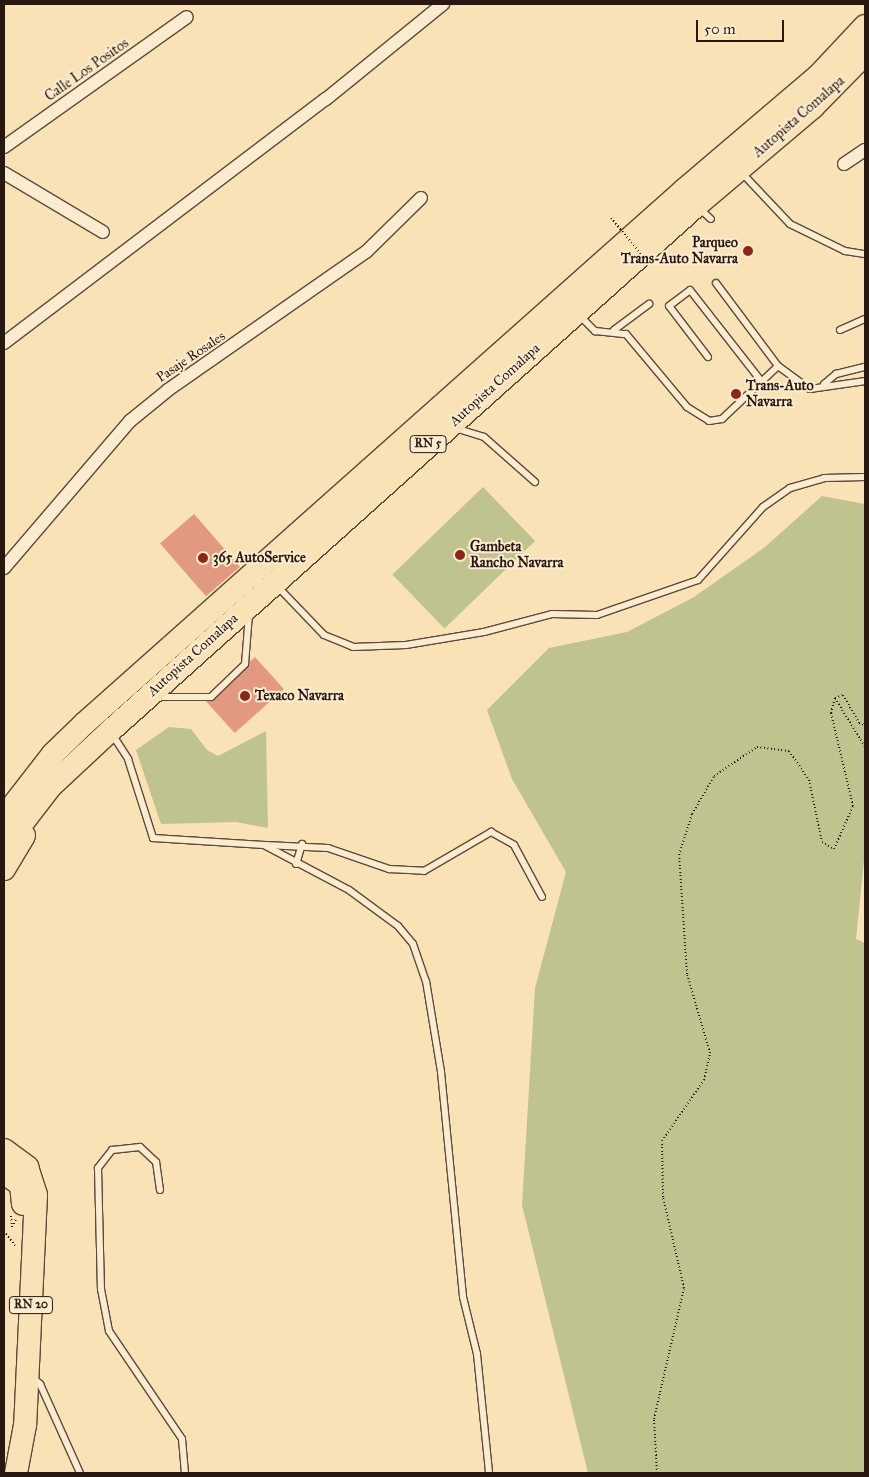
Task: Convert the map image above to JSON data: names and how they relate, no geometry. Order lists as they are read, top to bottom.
{
  "streets": {
    "highway": ["Autopista Comalapa", "RN 5", "RN 20"],
    "street": ["Calle Los Positos", "Pasaje Rosales"]
  },
  "places": [
    "Parqueo Trans-Auto Navarra",
    "Trans-Auto Navarra",
    "Gambeta Rancho Navarra",
    "365 AutoService",
    "Texaco Navarra"
  ],
  "scale_bar": "50 m"
}
